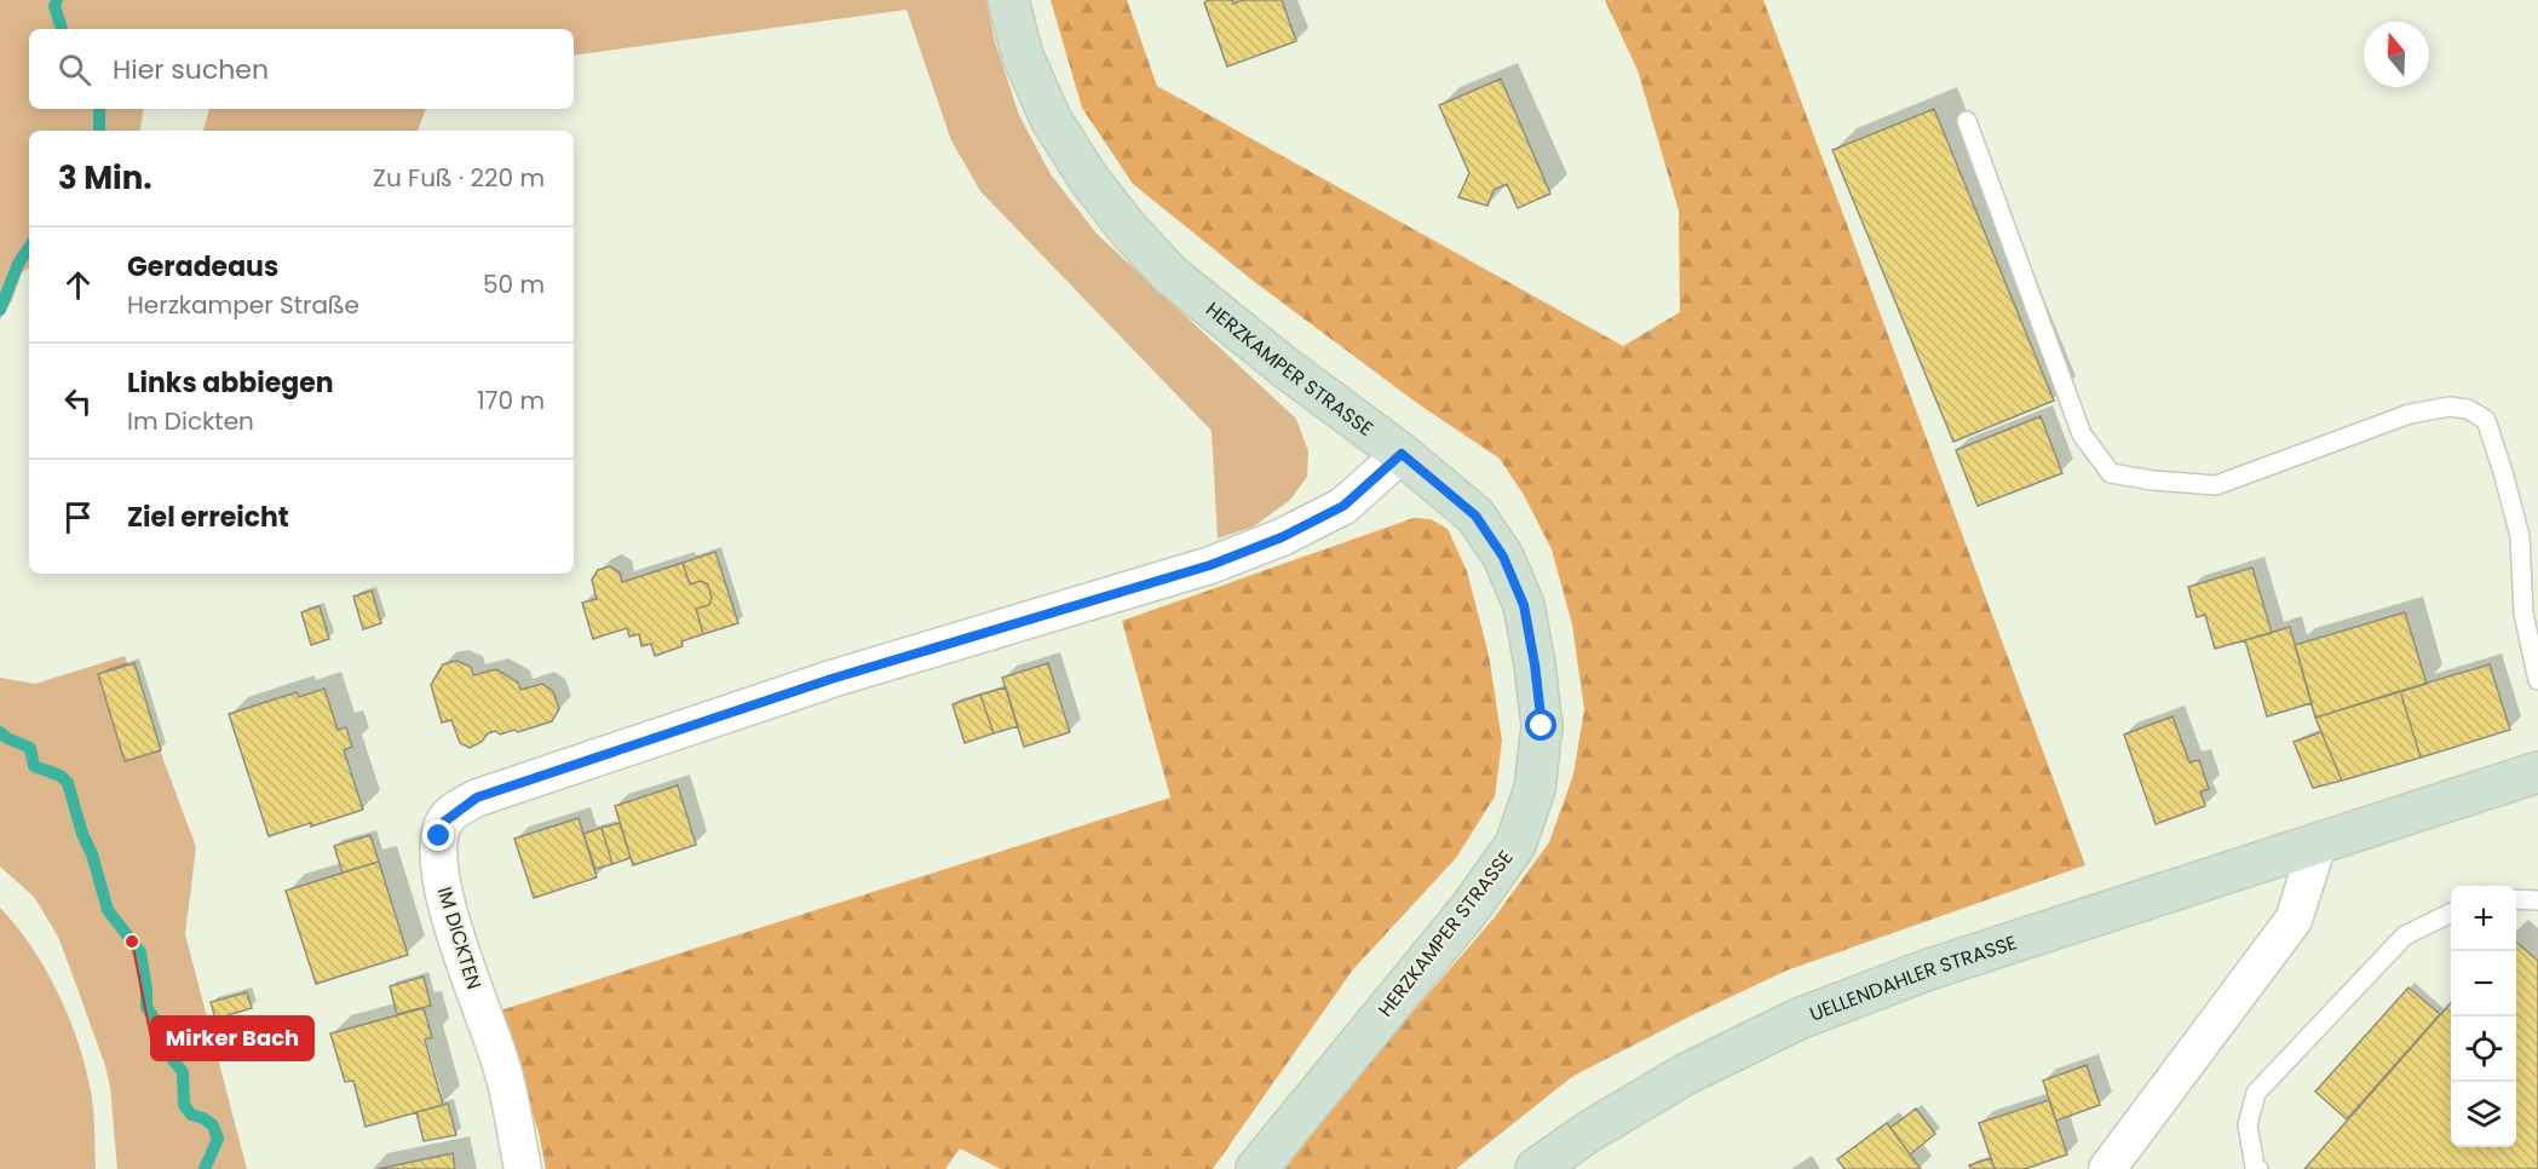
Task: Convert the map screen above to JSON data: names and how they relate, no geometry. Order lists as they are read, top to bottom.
{
  "streets": {
    "main road": ["HERZKAMPER STRASSE", "UELLENDAHLER STRASSE"],
    "street": ["IM DICKTEN"]
  },
  "crossings": [
    ["HERZKAMPER STRASSE", "IM DICKTEN"]
  ],
  "places": ["Mirker Bach"],
  "north": "top",
  "page": {
    "search": "Hier suchen",
    "heading": ["3 Min.", "Zu Fuß · 220 m"],
    "list": [
      ["Geradeaus", "Herzkamper Straße", "50 m"],
      ["Links abbiegen", "Im Dickten", "170 m"],
      "Ziel erreicht"
    ],
    "map_buttons": ["+", "−"]
  }
}
